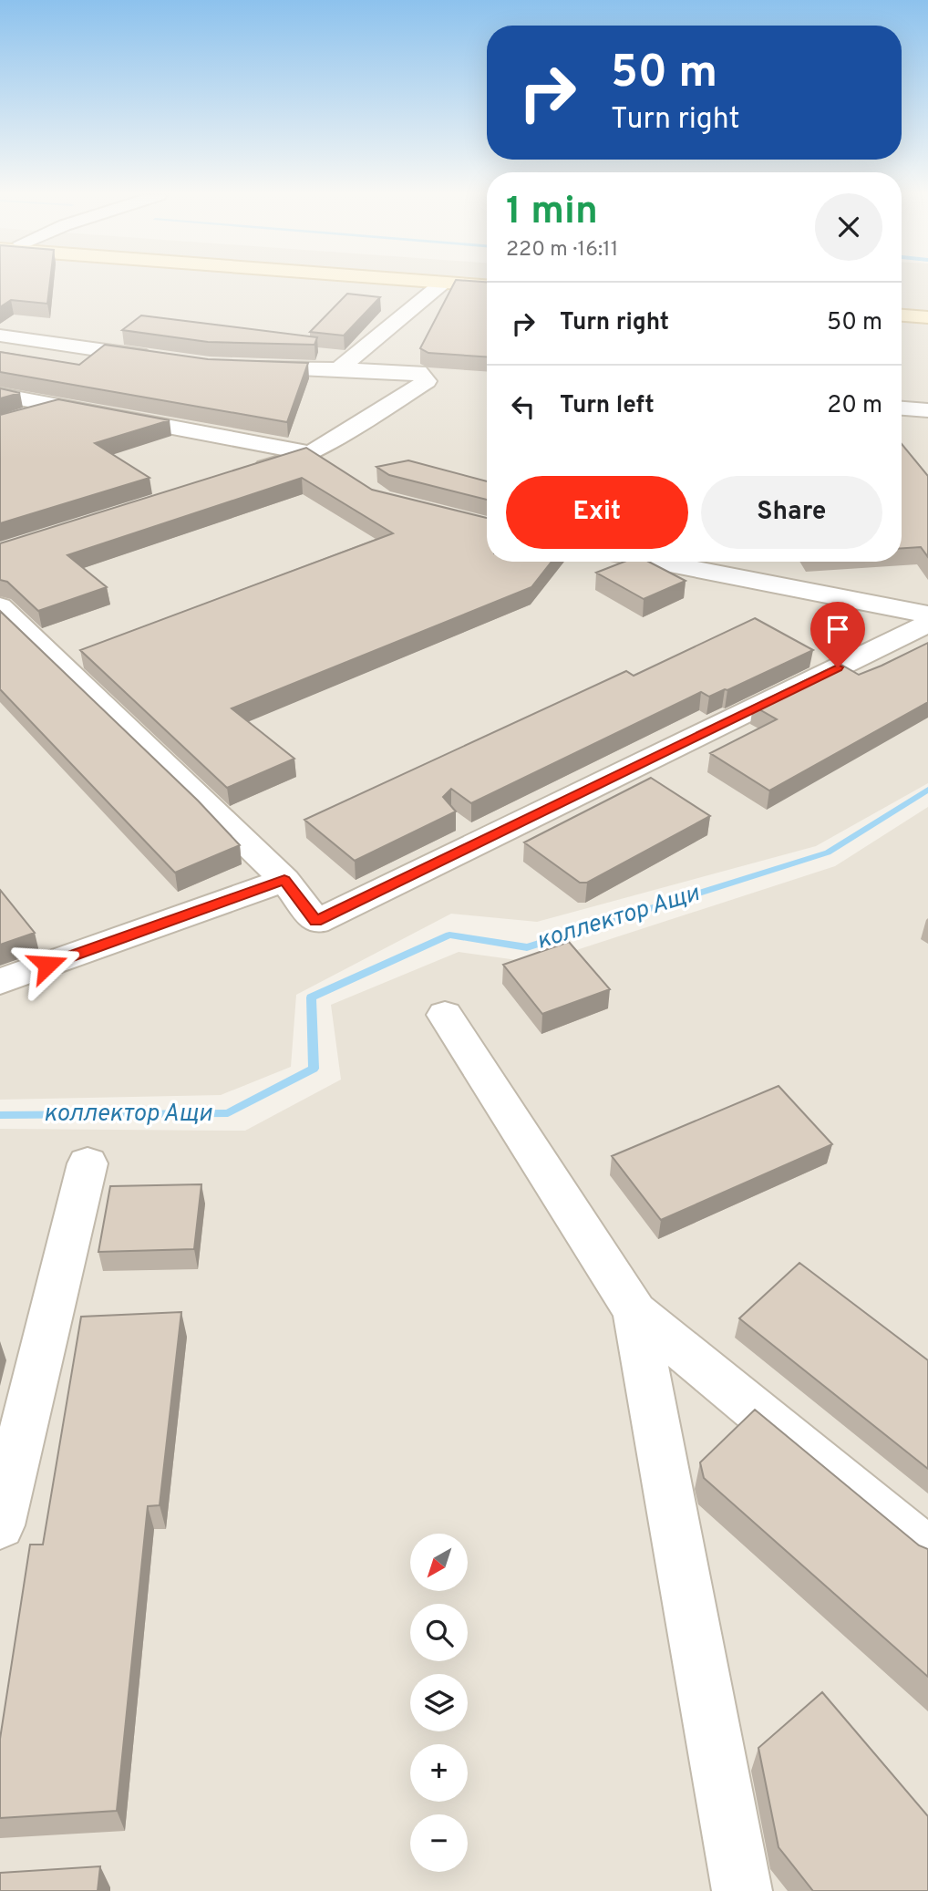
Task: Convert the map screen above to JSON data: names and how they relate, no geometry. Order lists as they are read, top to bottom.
{
  "water": ["коллектор Ащи"],
  "north": "bottom left",
  "page": {
    "turn": ["50 m", "Turn right"],
    "heading": ["1 min", "220 m · 16:11"],
    "list": [
      {
        "name": "Turn right",
        "value": "50 m"
      },
      {
        "name": "Turn left",
        "value": "20 m"
      }
    ],
    "buttons": ["Exit", "Share"],
    "map_buttons": ["+", "−"]
  }
}
